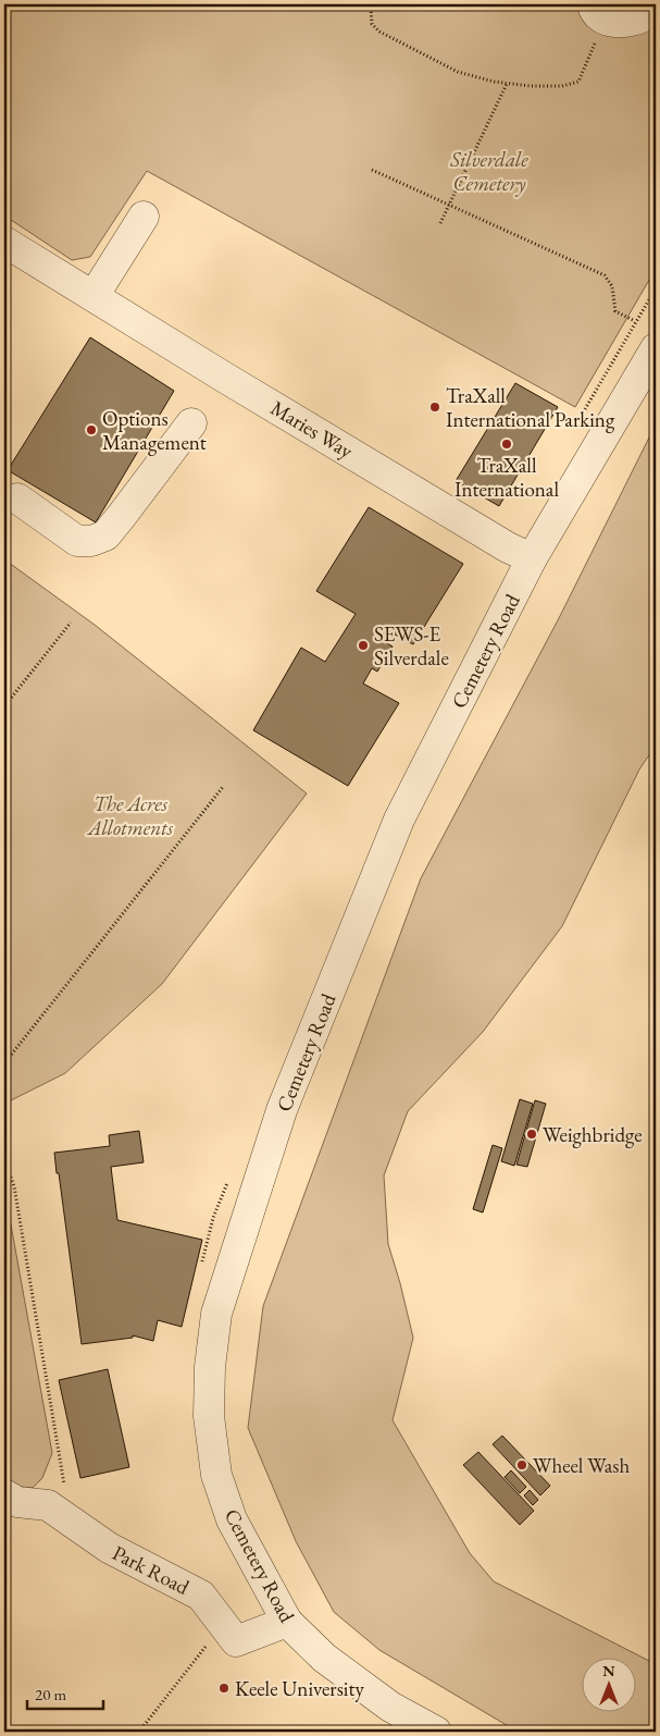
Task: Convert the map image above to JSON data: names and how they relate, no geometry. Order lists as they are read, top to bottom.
{
  "streets": {
    "street": ["Maries Way", "Cemetery Road", "Park Road"]
  },
  "crossings": [
    ["Maries Way", "Cemetery Road"],
    ["Cemetery Road", "Park Road"]
  ],
  "parks": ["Silverdale Cemetery", "The Acres Allotments"],
  "places": [
    "TraXall International Parking",
    "Options Management",
    "TraXall International",
    "SEWS-E Silverdale",
    "Weighbridge",
    "Wheel Wash",
    "Keele University"
  ],
  "scale_bar": "20 m",
  "north": "top"
}
